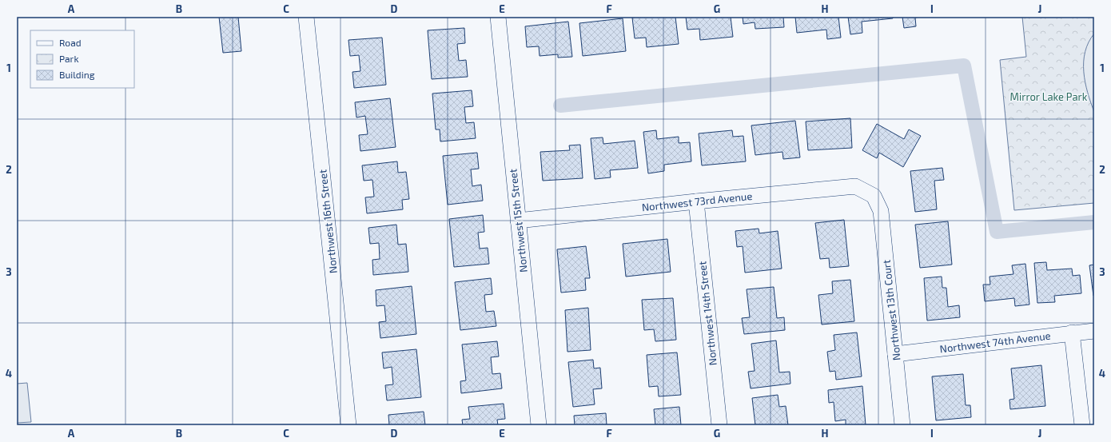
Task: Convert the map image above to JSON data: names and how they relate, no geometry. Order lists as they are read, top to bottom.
{
  "streets": {
    "street": [
      "Northwest 73rd Avenue",
      "Northwest 15th Street",
      "Northwest 16th Street",
      "Northwest 13th Court",
      "Northwest 14th Street",
      "Northwest 74th Avenue"
    ]
  },
  "crossings": [
    ["Northwest 73rd Avenue", "Northwest 15th Street"],
    ["Northwest 73rd Avenue", "Northwest 13th Court"],
    ["Northwest 73rd Avenue", "Northwest 14th Street"],
    ["Northwest 13th Court", "Northwest 74th Avenue"]
  ],
  "parks": ["Mirror Lake Park"],
  "legend": ["Road", "Park", "Building"],
  "grid": {
    "columns": [
      "A",
      "B",
      "C",
      "D",
      "E",
      "F",
      "G",
      "H",
      "I",
      "J"
    ],
    "rows": [
      "1",
      "2",
      "3",
      "4"
    ]
  }
}
